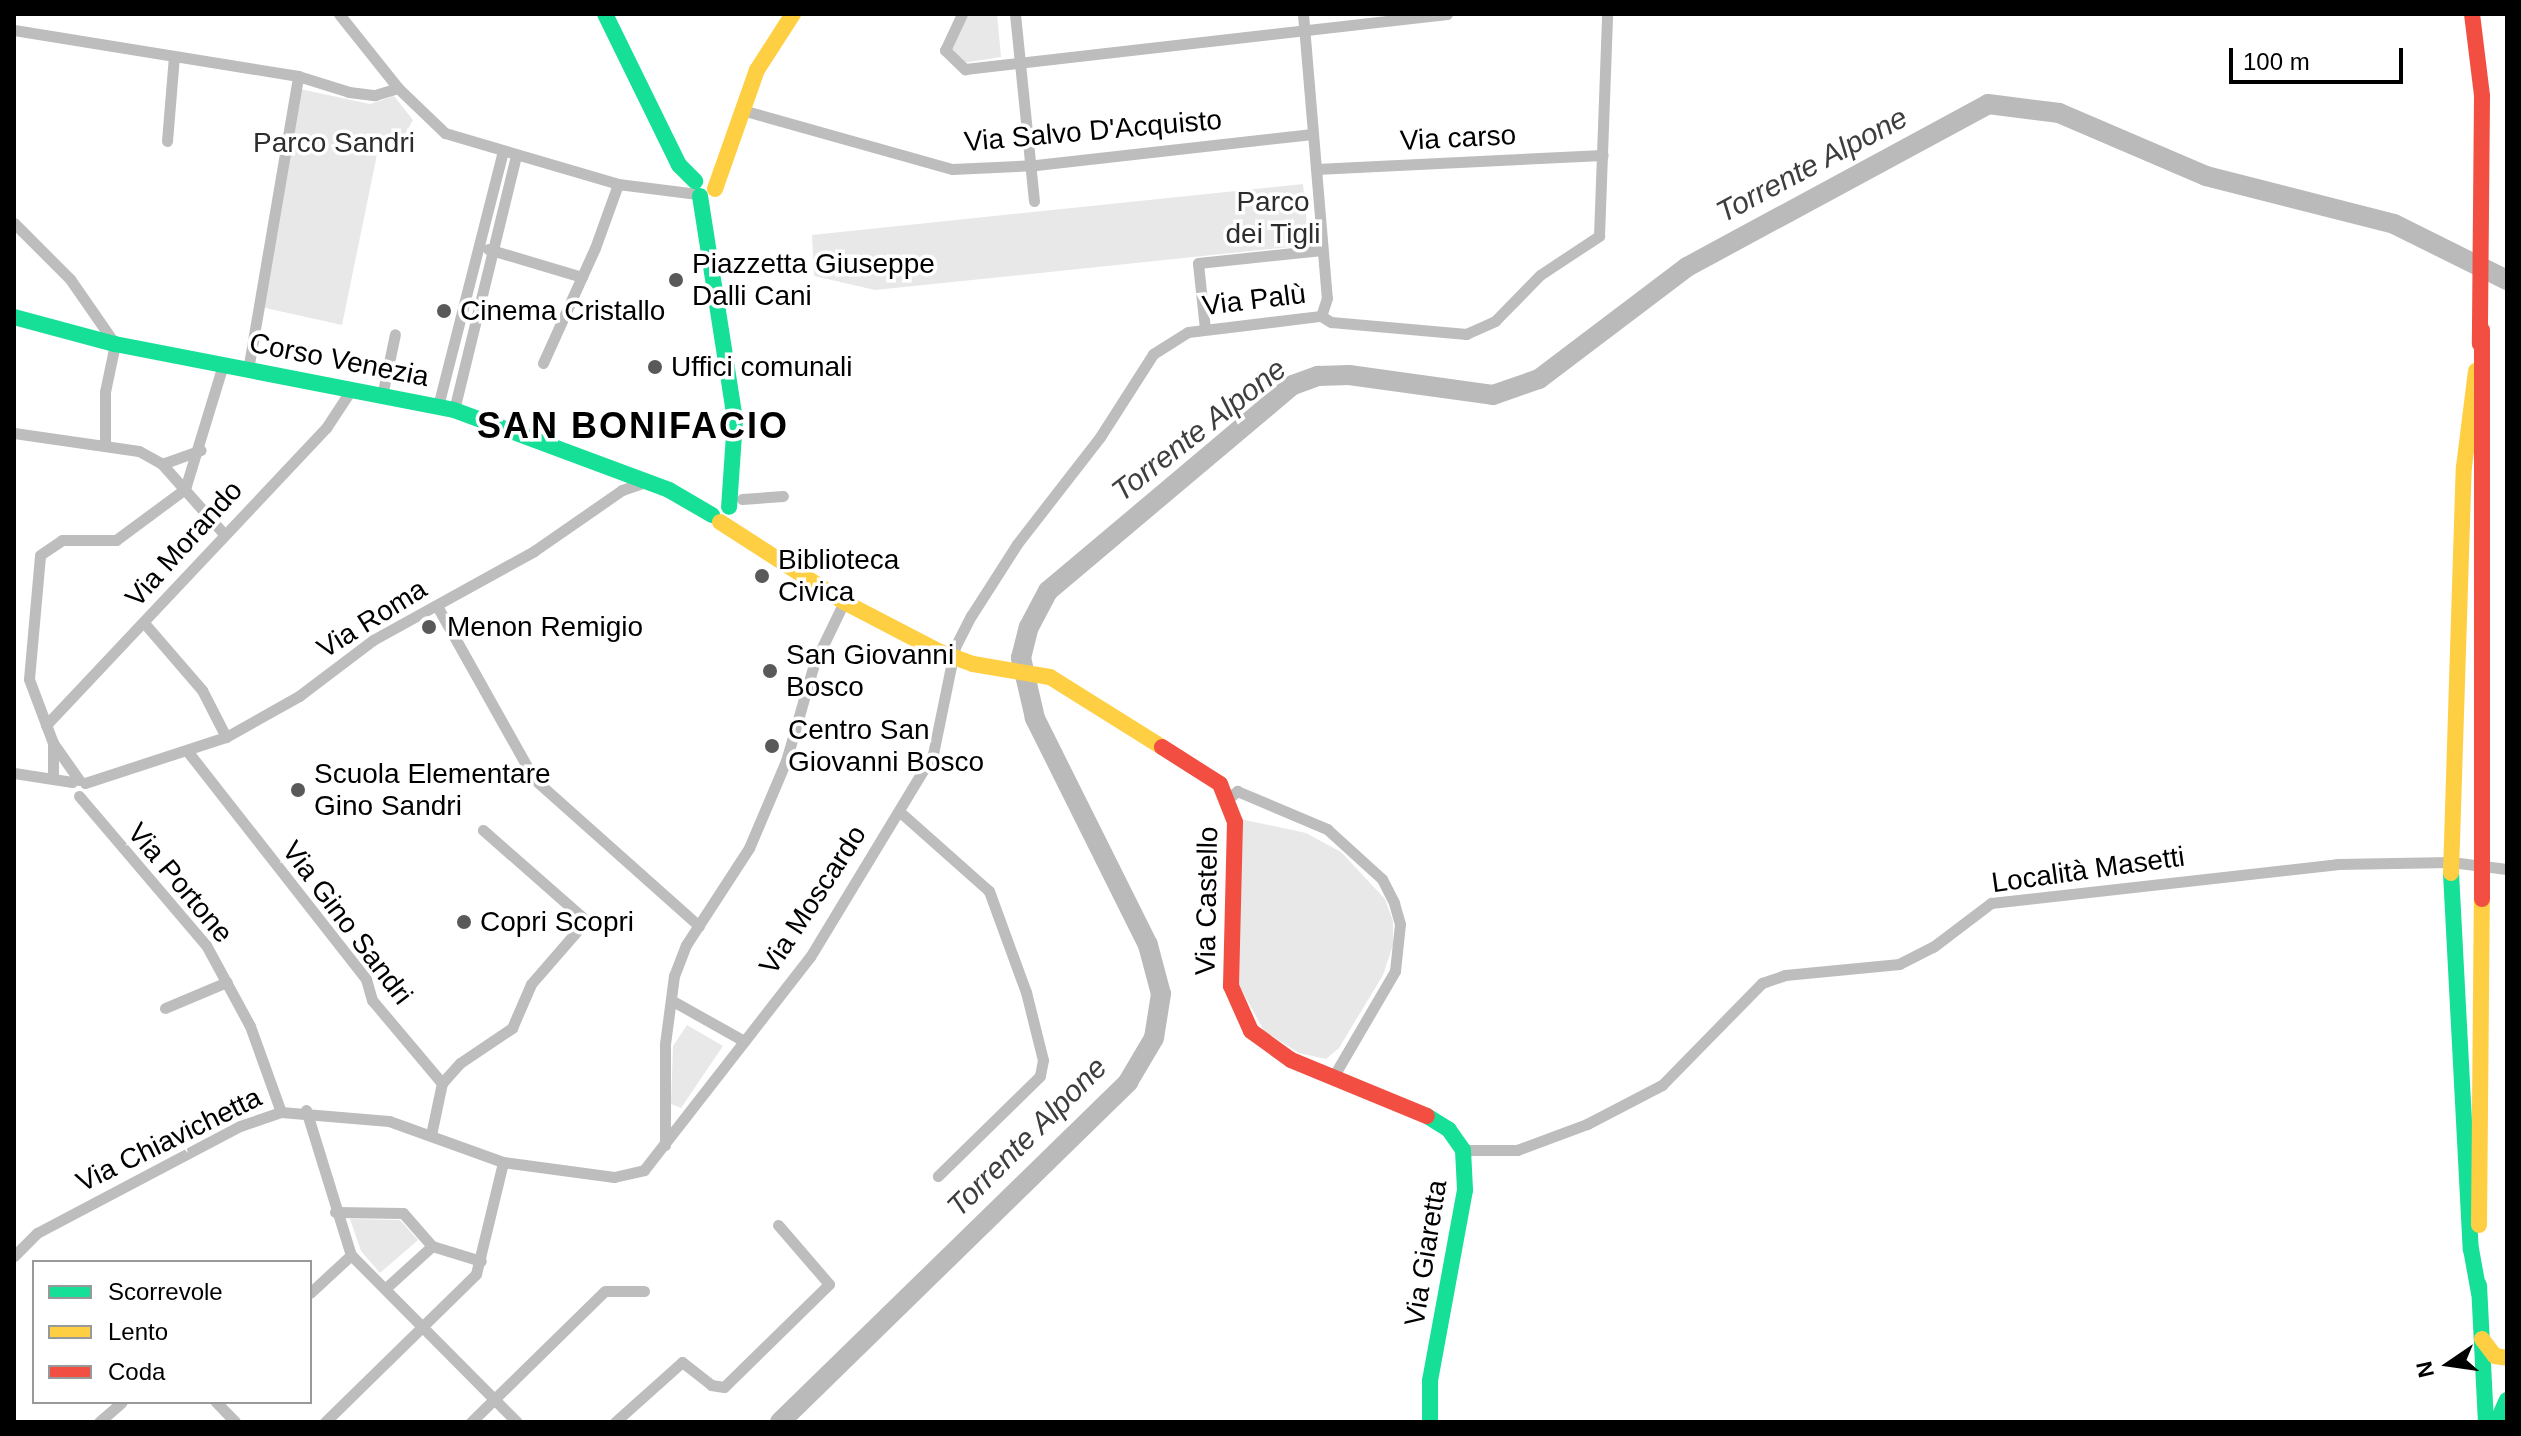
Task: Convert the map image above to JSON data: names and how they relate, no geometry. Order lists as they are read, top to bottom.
{
  "streets": {
    "street": [
      "Via Salvo D'Acquisto",
      "Via carso",
      "Via Palù",
      "Corso Venezia",
      "Via Morando",
      "Via Roma",
      "Località Masetti",
      "Via Portone",
      "Via Moscardo",
      "Via Castello",
      "Via Gino Sandri",
      "Via Chiavichetta",
      "Via Giaretta"
    ]
  },
  "crossings": [
    ["Via carso", "Via Palù"],
    ["Via Palù", "Via Moscardo"],
    ["Via Palù", "Via Castello"],
    ["Corso Venezia", "Via Morando"],
    ["Corso Venezia", "Via Roma"],
    ["Corso Venezia", "Via Castello"],
    ["Via Roma", "Via Portone"],
    ["Via Roma", "Via Gino Sandri"],
    ["Località Masetti", "Via Giaretta"],
    ["Via Portone", "Via Chiavichetta"],
    ["Via Moscardo", "Via Castello"],
    ["Via Moscardo", "Via Chiavichetta"],
    ["Via Castello", "Via Giaretta"]
  ],
  "districts": ["SAN BONIFACIO"],
  "water": ["Torrente Alpone"],
  "parks": ["Parco Sandri", "Parco dei Tigli"],
  "places": [
    "Piazzetta Giuseppe Dalli Cani",
    "Cinema Cristallo",
    "Uffici comunali",
    "Biblioteca Civica",
    "Menon Remigio",
    "San Giovanni Bosco",
    "Centro San Giovanni Bosco",
    "Scuola Elementare Gino Sandri",
    "Copri Scopri"
  ],
  "legend": ["Scorrevole", "Lento", "Coda"],
  "scale_bar": "100 m",
  "north": "left"
}
